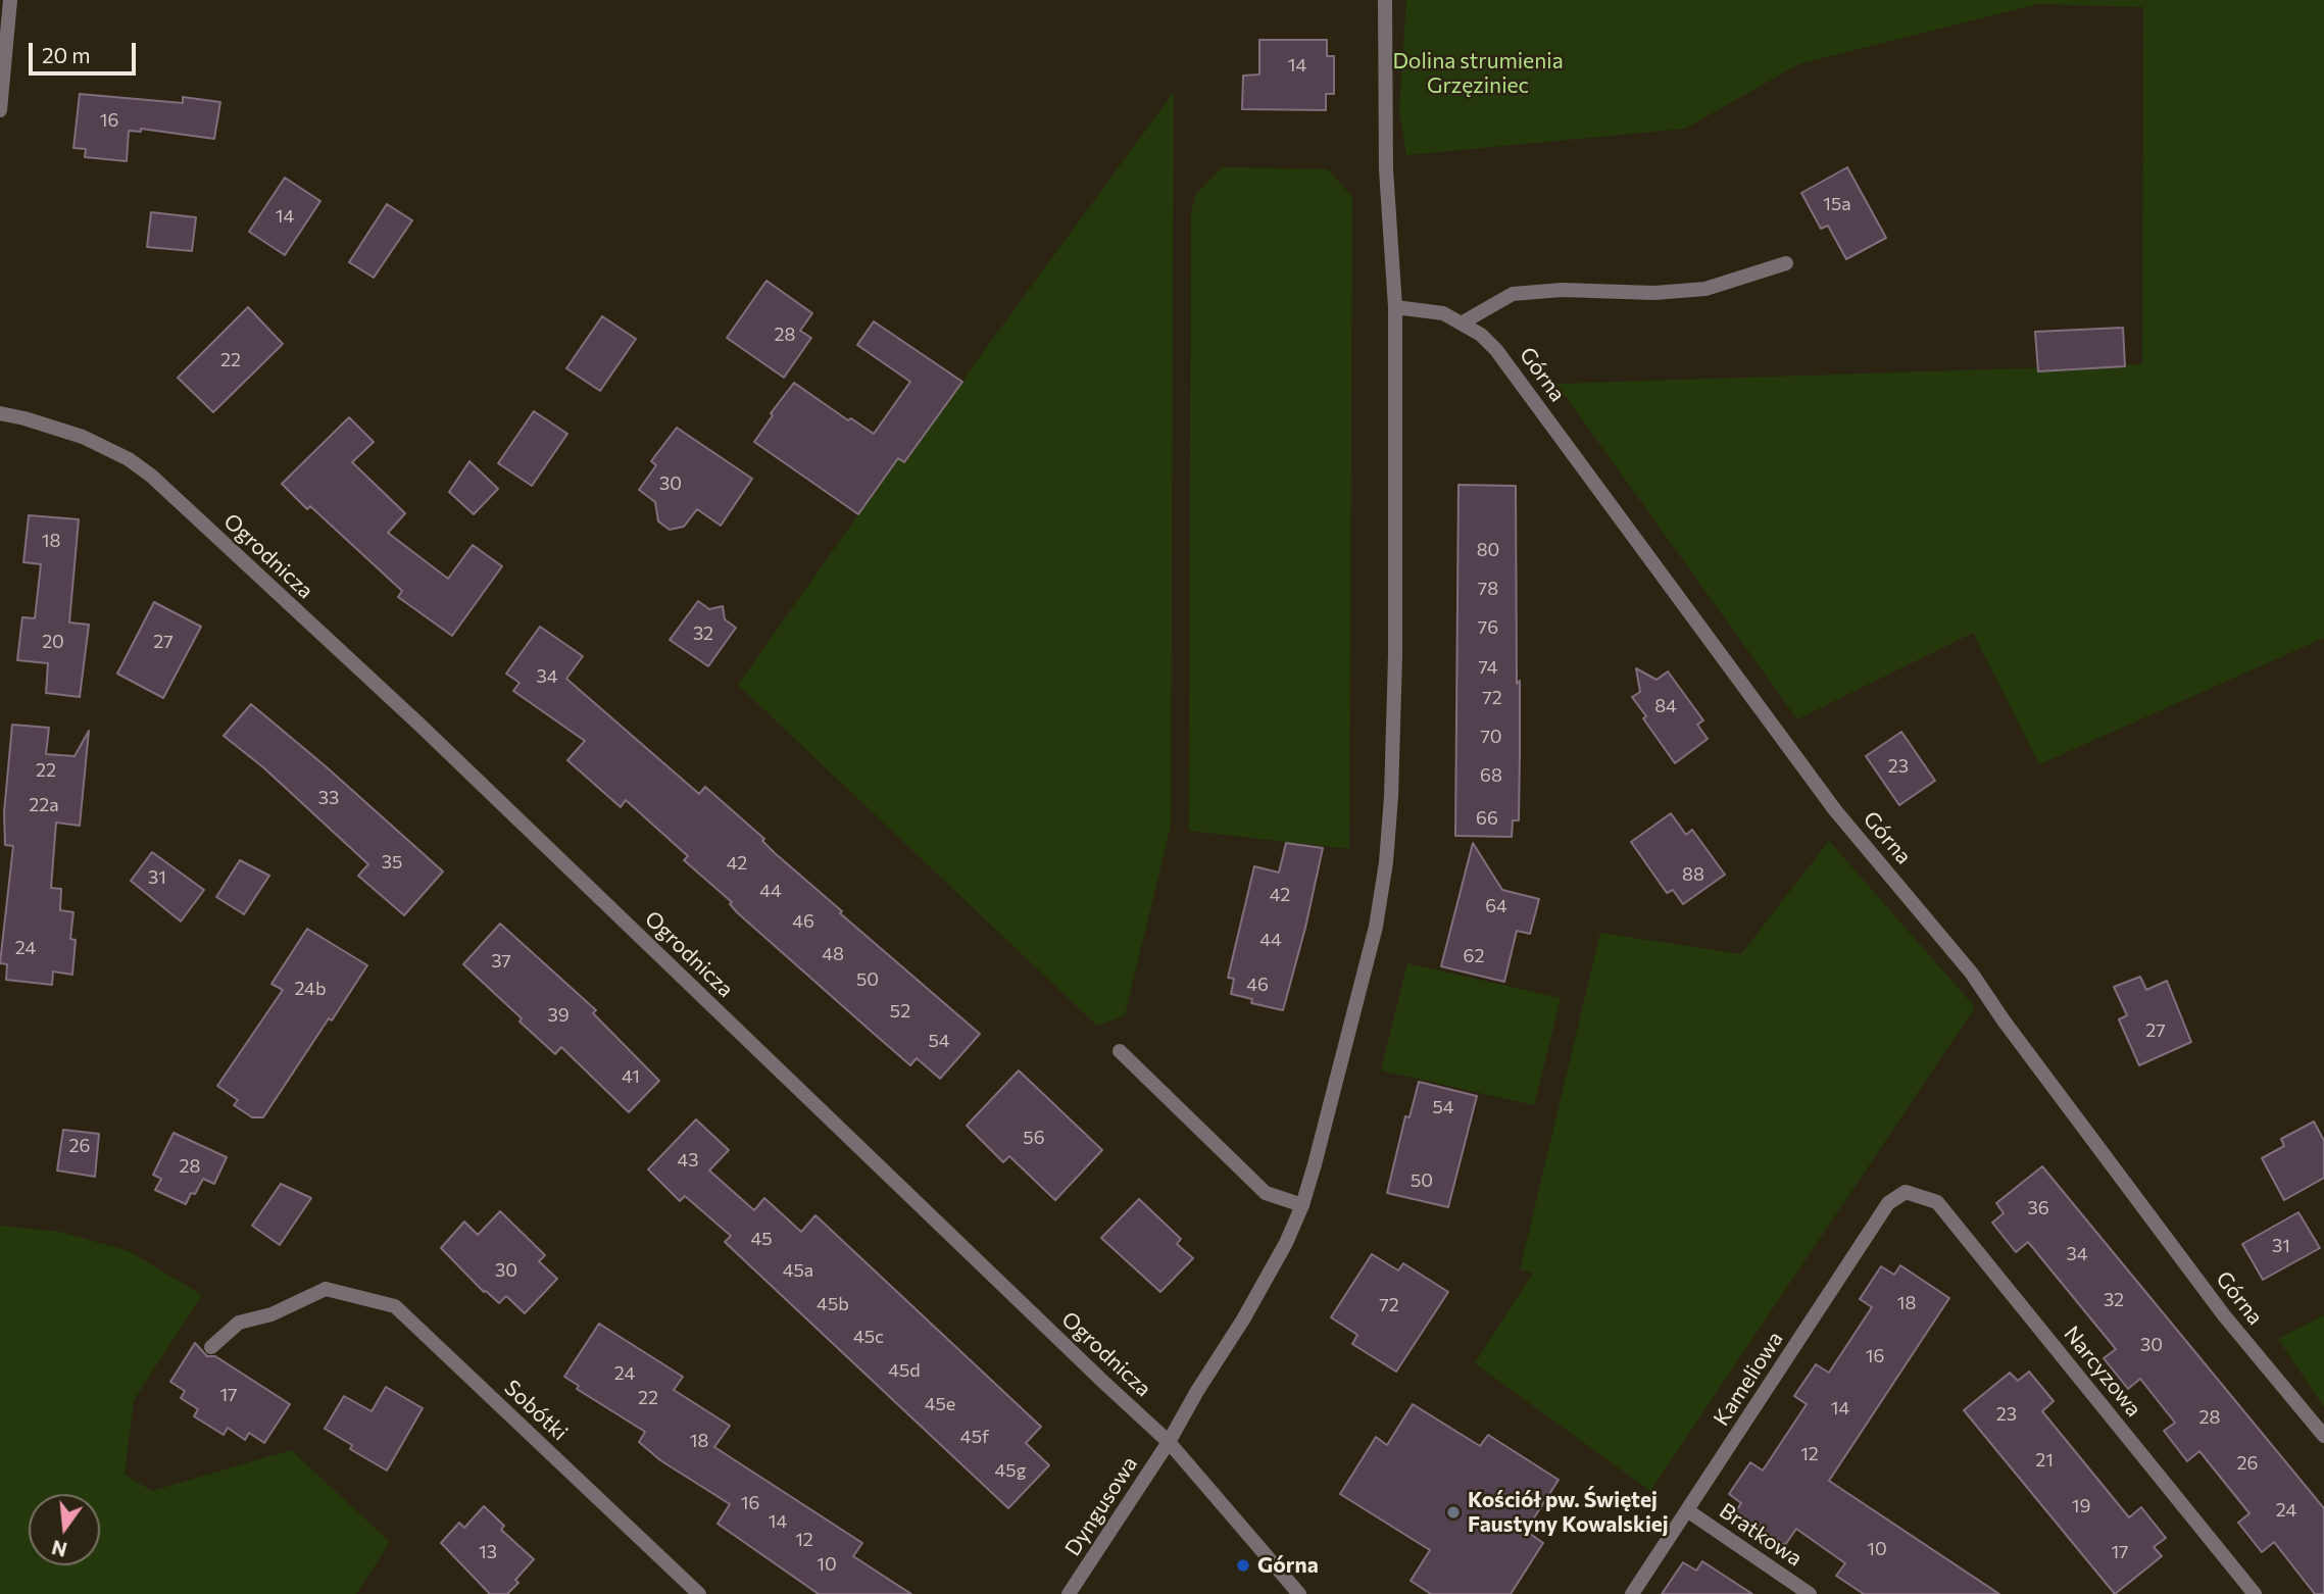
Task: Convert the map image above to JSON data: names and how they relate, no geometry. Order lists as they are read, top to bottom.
{
  "streets": {
    "street": [
      "Górna",
      "Ogrodnicza",
      "Narcyzowa",
      "Kameliowa",
      "Sobótki",
      "Dyngusowa",
      "Bratkowa"
    ]
  },
  "crossings": [
    ["Ogrodnicza", "Dyngusowa"],
    ["Narcyzowa", "Kameliowa"],
    ["Kameliowa", "Bratkowa"]
  ],
  "parks": ["Dolina strumienia Grzęziniec"],
  "places": ["Kościół pw. Świętej Faustyny Kowalskiej", "Górna"],
  "house_numbers": [
    "14",
    "16",
    "15a",
    "14",
    "28",
    "22",
    "30",
    "18",
    "80",
    "78",
    "76",
    "32",
    "20",
    "27",
    "74",
    "34",
    "72",
    "84",
    "70",
    "23",
    "22",
    "68",
    "33",
    "22a",
    "66",
    "35",
    "42",
    "88",
    "31",
    "44",
    "42",
    "64",
    "46",
    "44",
    "24",
    "48",
    "62",
    "37",
    "50",
    "46",
    "24b",
    "52",
    "39",
    "27",
    "54",
    "41",
    "54",
    "56",
    "26",
    "43",
    "28",
    "50",
    "36",
    "45",
    "31",
    "34",
    "30",
    "45a",
    "32",
    "18",
    "45b",
    "72",
    "45c",
    "30",
    "16",
    "45d",
    "24",
    "17",
    "22",
    "45e",
    "14",
    "23",
    "28",
    "45f",
    "18",
    "12",
    "21",
    "26",
    "45g",
    "16",
    "19",
    "24",
    "14",
    "12",
    "10",
    "13",
    "17",
    "10"
  ],
  "scale_bar": "20 m",
  "north": "bottom"
}
